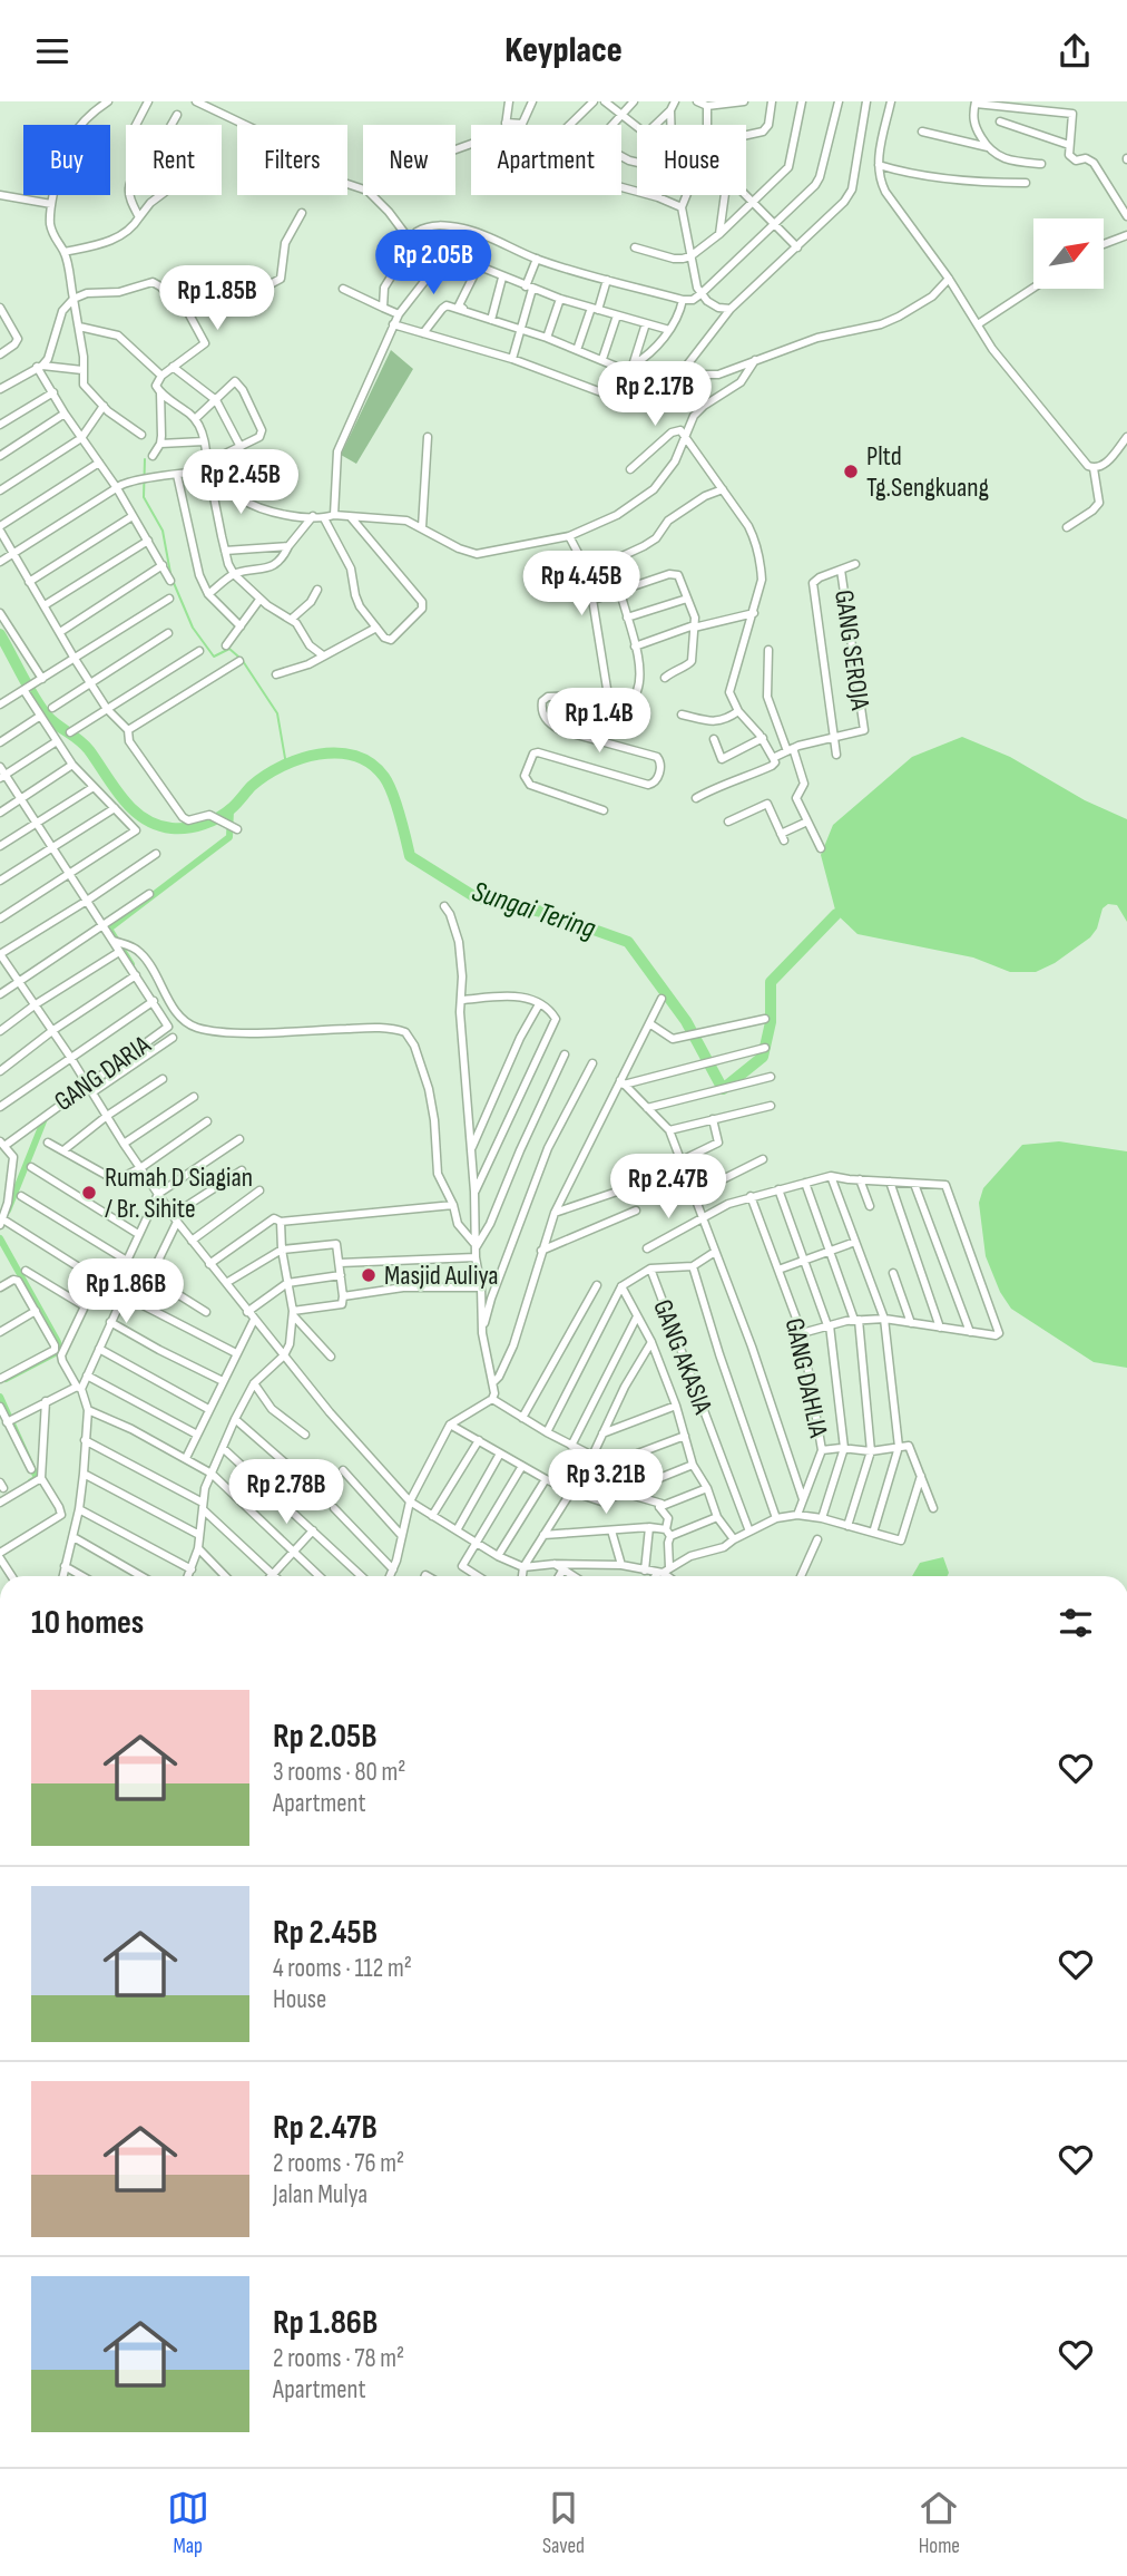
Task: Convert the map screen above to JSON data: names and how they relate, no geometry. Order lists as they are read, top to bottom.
{
  "streets": {
    "street": [
      "GANG SEROJA",
      "GANG DARIA",
      "GANG AKASIA",
      "GANG DAHLIA"
    ]
  },
  "water": ["Sungai Tering"],
  "places": ["Pltd Tg.Sengkuang", "Rumah D Siagian / Br. Sihite", "Masjid Auliya"],
  "north": "top right",
  "page": {
    "header": "Keyplace",
    "chip": [
      "Buy",
      "Rent",
      "Filters",
      "New",
      "Apartment",
      "House"
    ],
    "price": [
      "Rp 2.05B",
      "Rp 1.85B",
      "Rp 2.17B",
      "Rp 2.45B",
      "Rp 4.45B",
      "Rp 1.4B",
      "Rp 2.47B",
      "Rp 1.86B",
      "Rp 3.21B",
      "Rp 2.78B"
    ],
    "heading": "10 homes",
    "list": [
      {
        "name": "Rp 2.05B",
        "note": "3 rooms · 80 m² · Apartment"
      },
      {
        "name": "Rp 2.45B",
        "note": "4 rooms · 112 m² · House"
      },
      {
        "name": "Rp 2.47B",
        "note": "2 rooms · 76 m² · Jalan Mulya"
      },
      {
        "name": "Rp 1.86B",
        "note": "2 rooms · 78 m² · Apartment"
      }
    ],
    "tabs": ["Map", "Saved", "Home"]
  }
}
